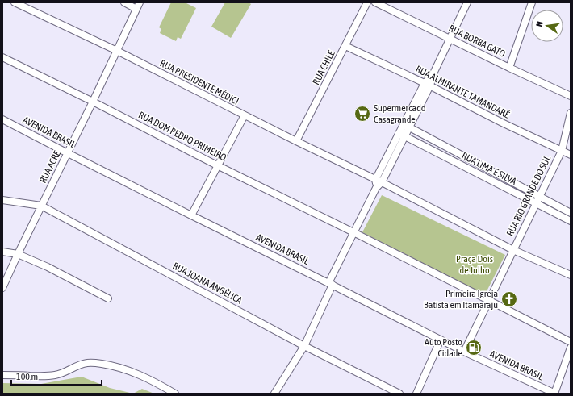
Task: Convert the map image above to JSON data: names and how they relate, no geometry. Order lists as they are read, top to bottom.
{
  "streets": {
    "street": [
      "RUA BORBA GATO",
      "RUA CHILE",
      "RUA PRESIDENTE MÉDICI",
      "RUA ALMIRANTE TAMANDARÉ",
      "AVENIDA BRASIL",
      "RUA DOM PEDRO PRIMEIRO",
      "RUA ACRE",
      "RUA LIMA E SILVA",
      "RUA RIO GRANDE DO SUL",
      "RUA JOANA ANGÉLICA"
    ]
  },
  "crossings": [
    ["RUA CHILE", "RUA PRESIDENTE MÉDICI"],
    ["RUA CHILE", "RUA ALMIRANTE TAMANDARÉ"],
    ["RUA PRESIDENTE MÉDICI", "RUA ACRE"],
    ["RUA ALMIRANTE TAMANDARÉ", "RUA RIO GRANDE DO SUL"],
    ["AVENIDA BRASIL", "RUA ACRE"],
    ["RUA DOM PEDRO PRIMEIRO", "RUA ACRE"],
    ["RUA ACRE", "RUA JOANA ANGÉLICA"],
    ["RUA LIMA E SILVA", "RUA RIO GRANDE DO SUL"]
  ],
  "parks": ["Praça Dois de Julho"],
  "places": {
    "supermarket": ["Supermercado Casagrande"],
    "church": ["Primeira Igreja Batista em Itamaraju"],
    "fuel station": ["Auto Posto Cidade"]
  },
  "scale_bar": "100 m",
  "north": "left"
}
